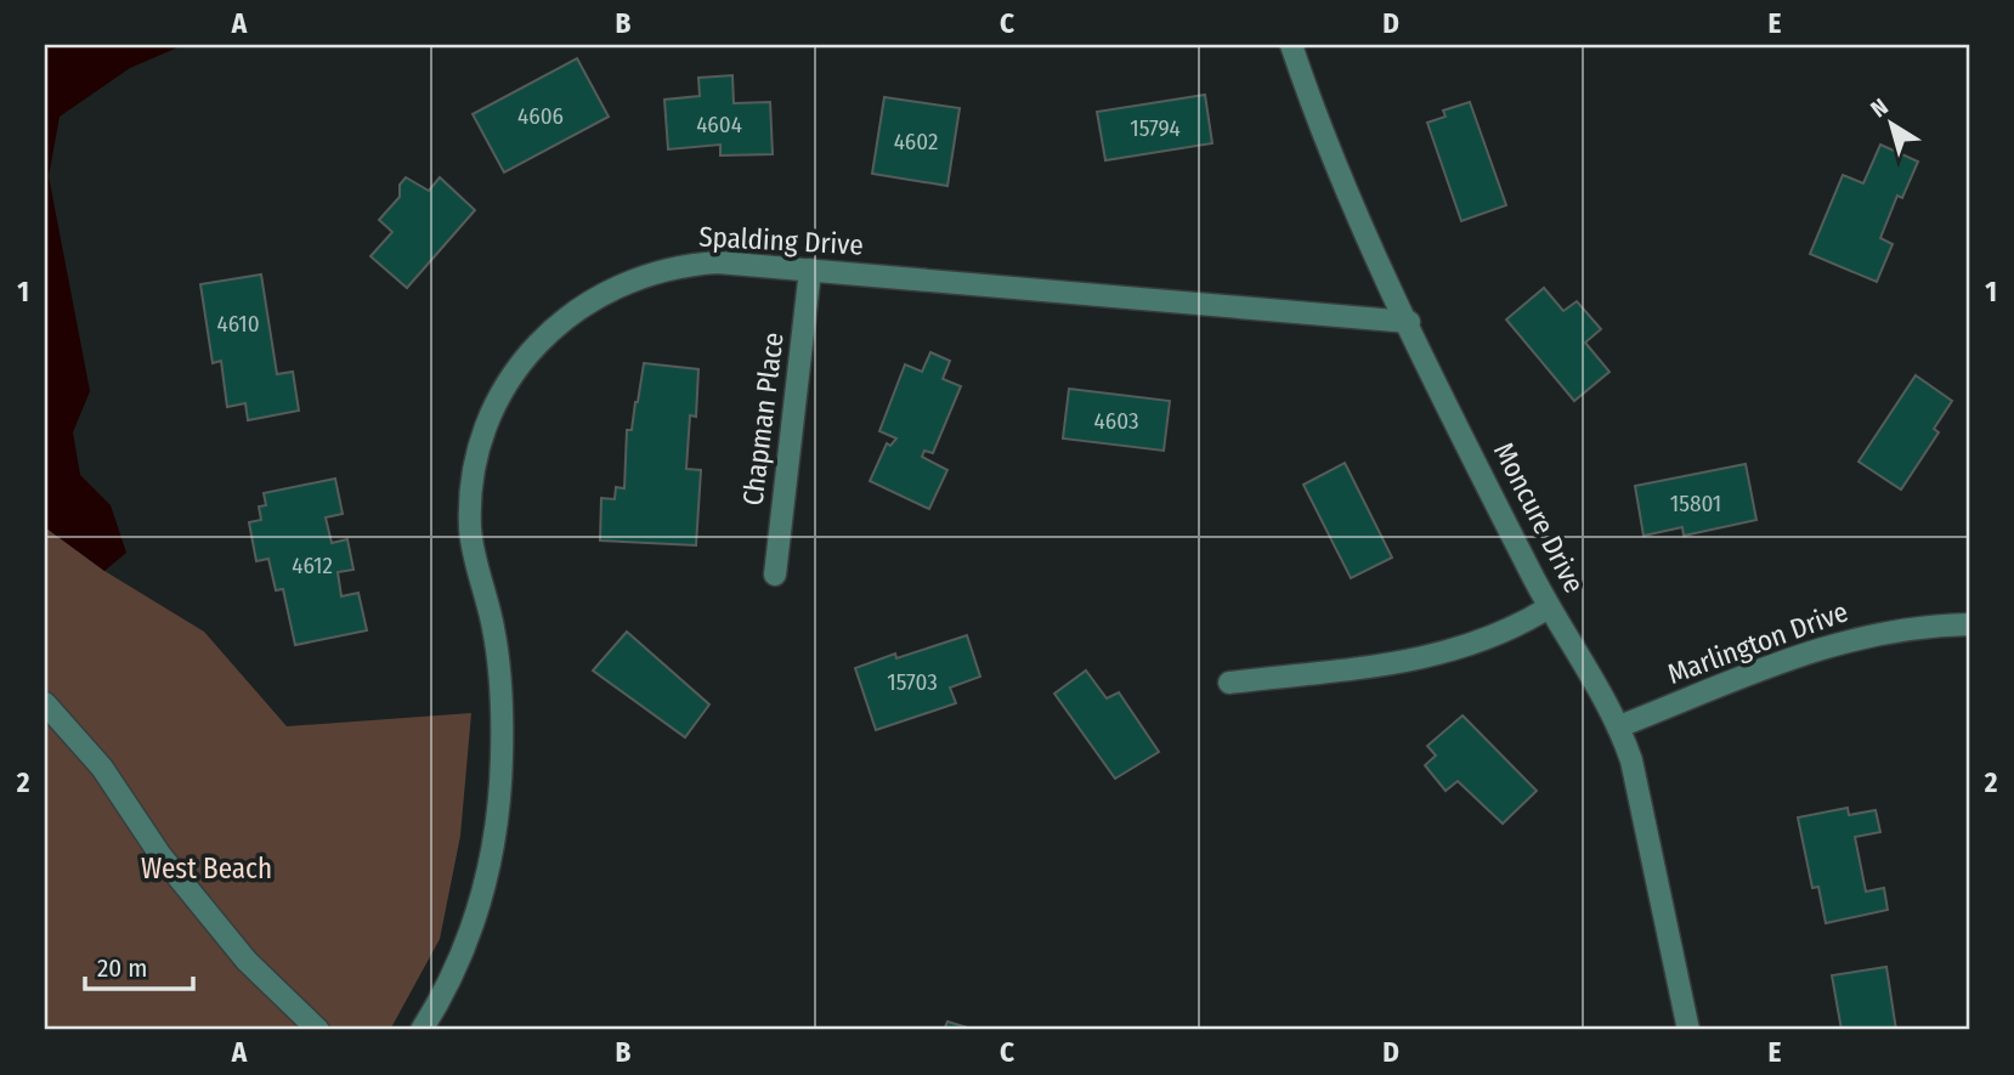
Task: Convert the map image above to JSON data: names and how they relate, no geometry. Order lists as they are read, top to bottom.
{
  "streets": {
    "street": [
      "Spalding Drive",
      "Chapman Place",
      "Moncure Drive",
      "Marlington Drive"
    ]
  },
  "crossings": [
    ["Spalding Drive", "Chapman Place"],
    ["Spalding Drive", "Moncure Drive"],
    ["Moncure Drive", "Marlington Drive"]
  ],
  "parks": ["West Beach"],
  "house_numbers": [
    "4606",
    "4604",
    "15794",
    "4602",
    "4610",
    "4603",
    "15801",
    "4612",
    "15703"
  ],
  "scale_bar": "20 m",
  "north": "top left",
  "grid": {
    "columns": [
      "A",
      "B",
      "C",
      "D",
      "E"
    ],
    "rows": ["1", "2"]
  }
}
